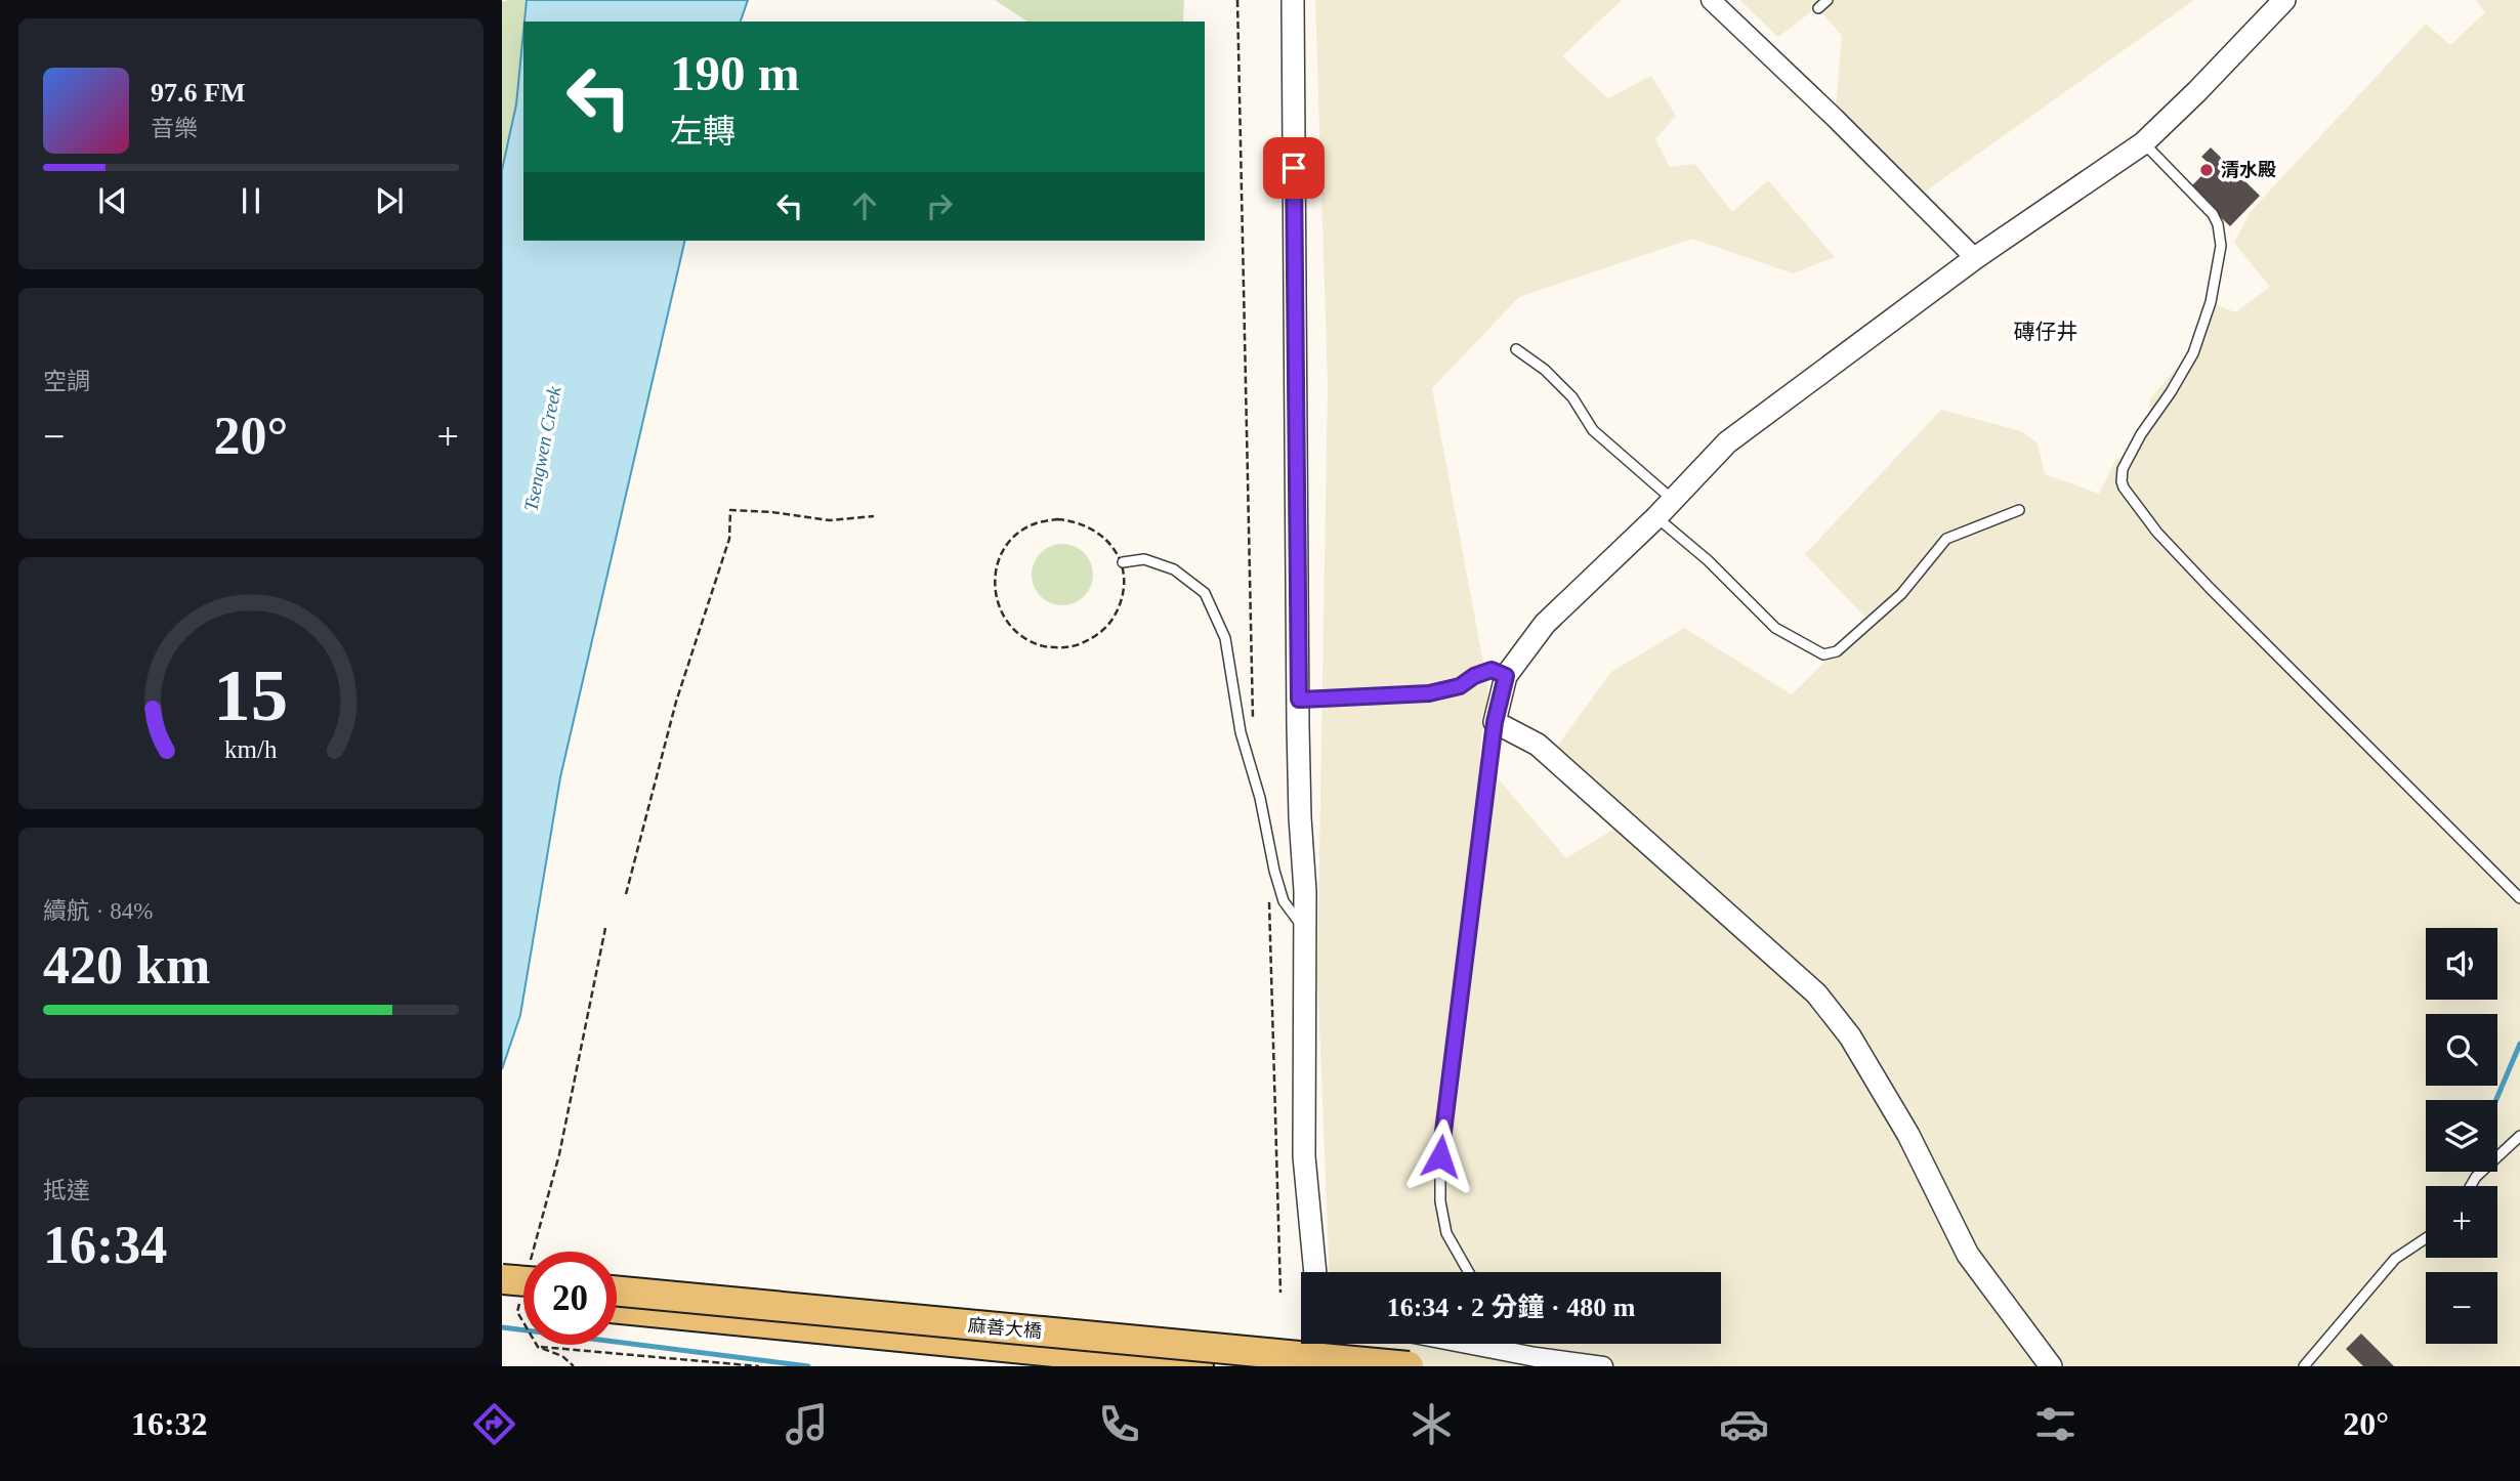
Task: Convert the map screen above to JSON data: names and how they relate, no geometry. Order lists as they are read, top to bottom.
{
  "streets": {
    "main road": ["麻善大橋"]
  },
  "districts": ["磚仔井"],
  "water": ["Tsengwen Creek"],
  "places": ["清水殿"],
  "page": {
    "turn": ["190 m", "左轉"],
    "song": ["97.6 FM", "音樂"],
    "tile": [
      "空調",
      ["續航 · 84%", "420 km"],
      ["抵達", "16:34"]
    ],
    "heat": ["−", "20°", "+"],
    "map_buttons": ["+", "−"],
    "limit": "20",
    "trip": "16:34 · 2 分鐘 · 480 m",
    "tabs": ["16:32", "20°"],
    "gauge": ["15", "km/h"]
  }
}
